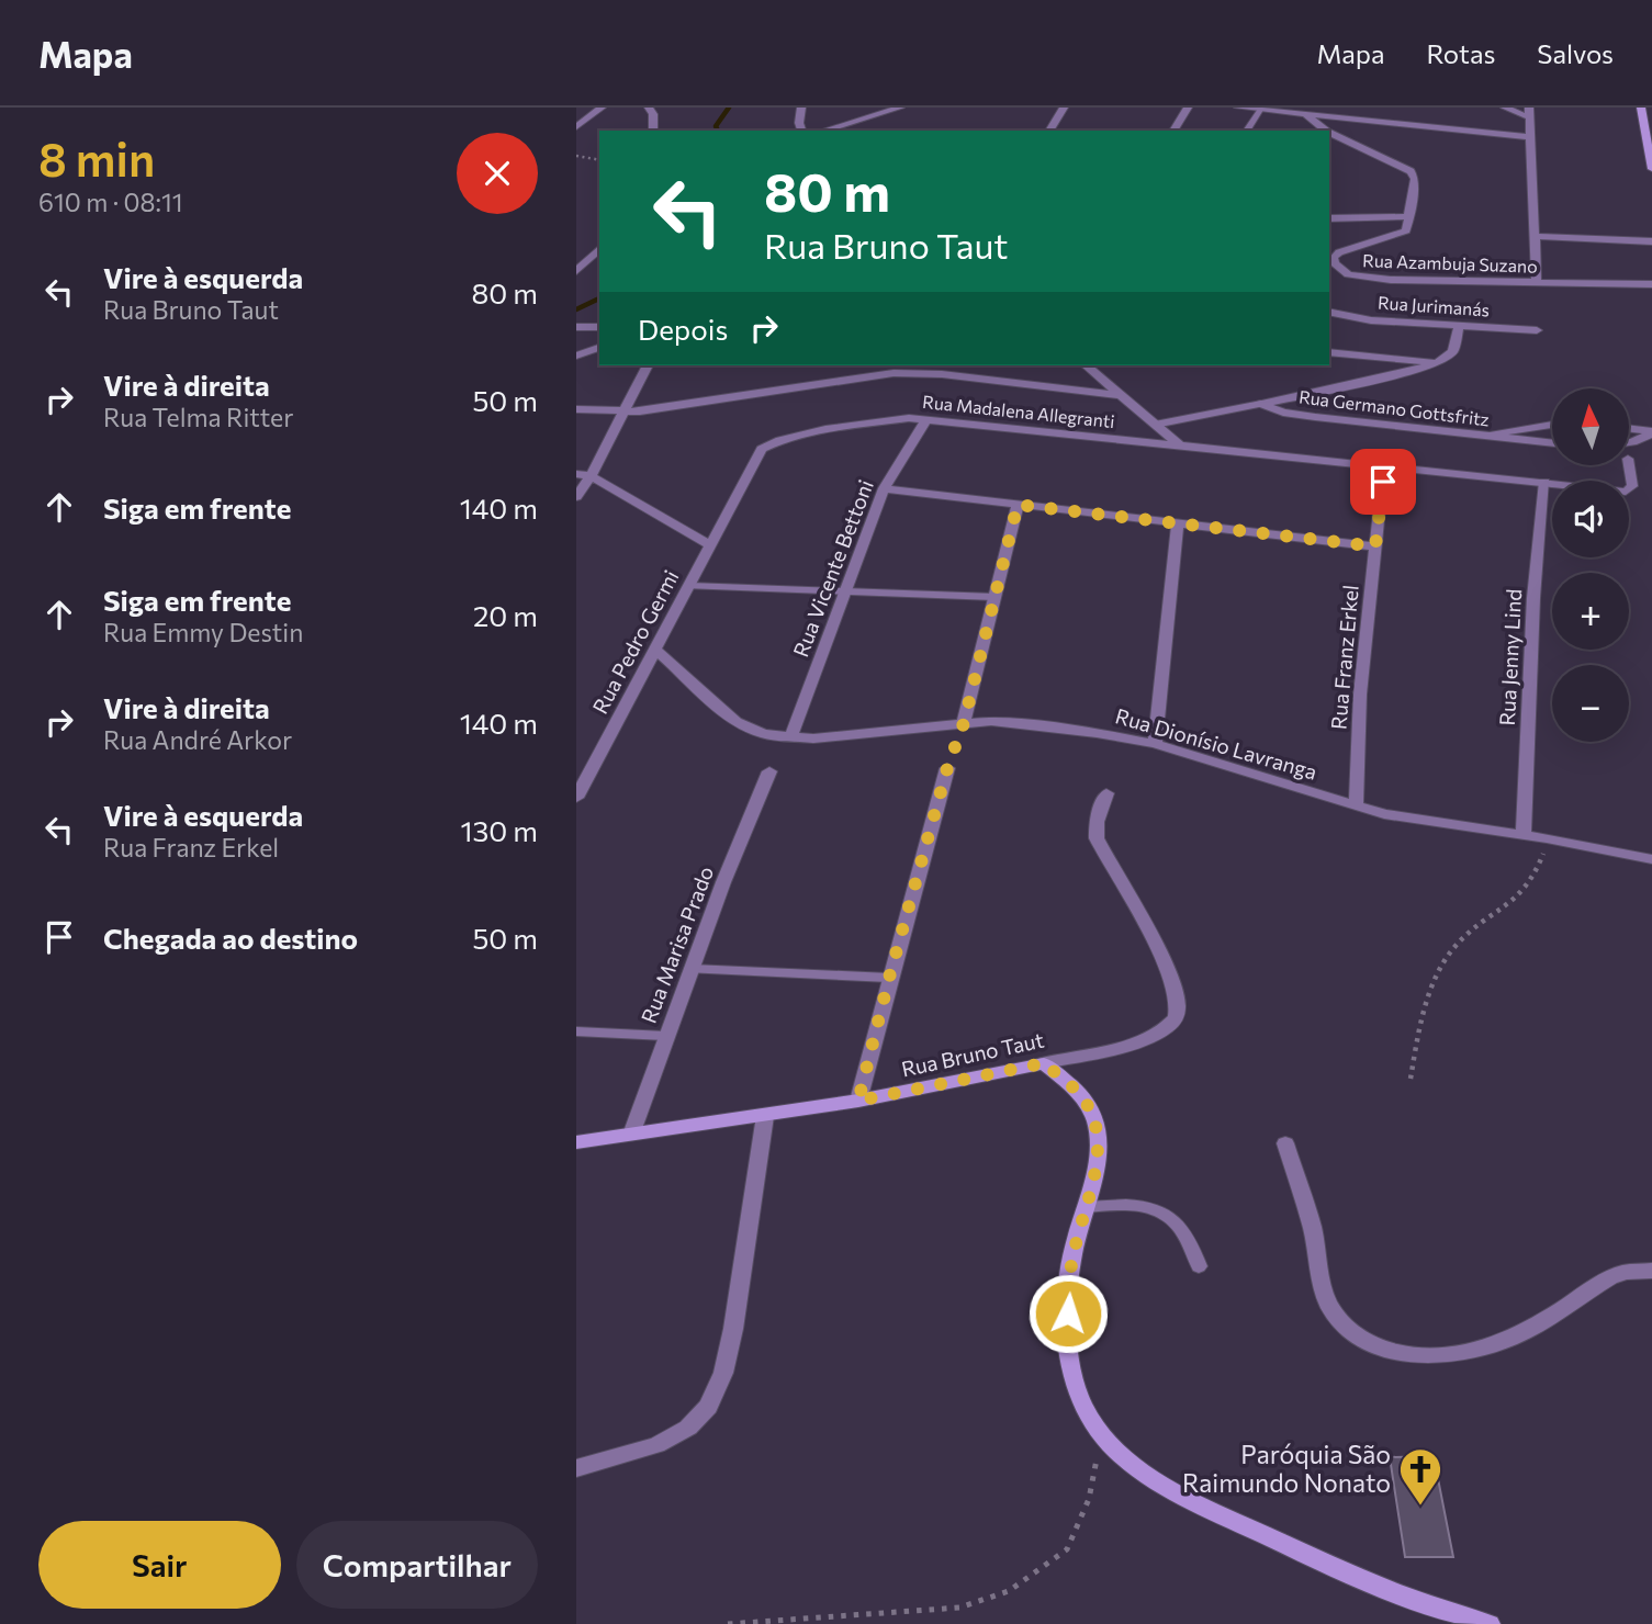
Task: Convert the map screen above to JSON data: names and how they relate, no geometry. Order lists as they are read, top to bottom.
{
  "streets": {
    "street": [
      "Rua Azambuja Suzano",
      "Rua Jurimanás",
      "Rua Germano Gottsfritz",
      "Rua Madalena Allegranti",
      "Rua Vicente Bettoni",
      "Rua Pedro Germi",
      "Rua Franz Erkel",
      "Rua Jenny Lind",
      "Rua Dionísio Lavranga",
      "Rua Marisa Prado",
      "Rua Bruno Taut"
    ]
  },
  "crossings": [
    ["Rua Madalena Allegranti", "Rua Vicente Bettoni"],
    ["Rua Madalena Allegranti", "Rua Pedro Germi"],
    ["Rua Madalena Allegranti", "Rua Franz Erkel"],
    ["Rua Vicente Bettoni", "Rua Dionísio Lavranga"],
    ["Rua Pedro Germi", "Rua Dionísio Lavranga"],
    ["Rua Franz Erkel", "Rua Dionísio Lavranga"],
    ["Rua Jenny Lind", "Rua Dionísio Lavranga"],
    ["Rua Marisa Prado", "Rua Bruno Taut"]
  ],
  "places": {
    "church": ["Paróquia São Raimundo Nonato"]
  },
  "north": "top",
  "page": {
    "header": "Mapa",
    "nav": ["Mapa", "Rotas", "Salvos"],
    "heading": ["8 min", "610 m · 08:11"],
    "turn": ["80 m", "Rua Bruno Taut"],
    "list": [
      {
        "name": "Vire à esquerda",
        "note": "Rua Bruno Taut",
        "value": "80 m"
      },
      {
        "name": "Vire à direita",
        "note": "Rua Telma Ritter",
        "value": "50 m"
      },
      {
        "name": "Siga em frente",
        "value": "140 m"
      },
      {
        "name": "Siga em frente",
        "note": "Rua Emmy Destin",
        "value": "20 m"
      },
      {
        "name": "Vire à direita",
        "note": "Rua André Arkor",
        "value": "140 m"
      },
      {
        "name": "Vire à esquerda",
        "note": "Rua Franz Erkel",
        "value": "130 m"
      },
      {
        "name": "Chegada ao destino",
        "value": "50 m"
      }
    ],
    "then": "Depois",
    "map_buttons": ["+", "−"],
    "buttons": ["Sair", "Compartilhar"]
  }
}
